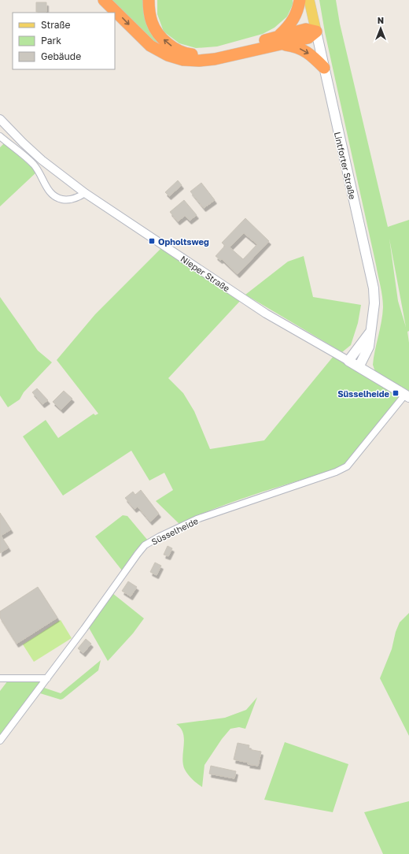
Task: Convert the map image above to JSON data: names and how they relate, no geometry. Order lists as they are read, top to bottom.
{
  "streets": {
    "main road": ["Lintforter Straße", "Nieper Straße"],
    "street": ["Süsselheide"]
  },
  "crossings": [
    ["Lintforter Straße", "Nieper Straße"],
    ["Nieper Straße", "Süsselheide"]
  ],
  "places": {
    "transit": ["Opholtsweg", "Süsselheide"]
  },
  "legend": ["Straße", "Park", "Gebäude"],
  "north": "top"
}
